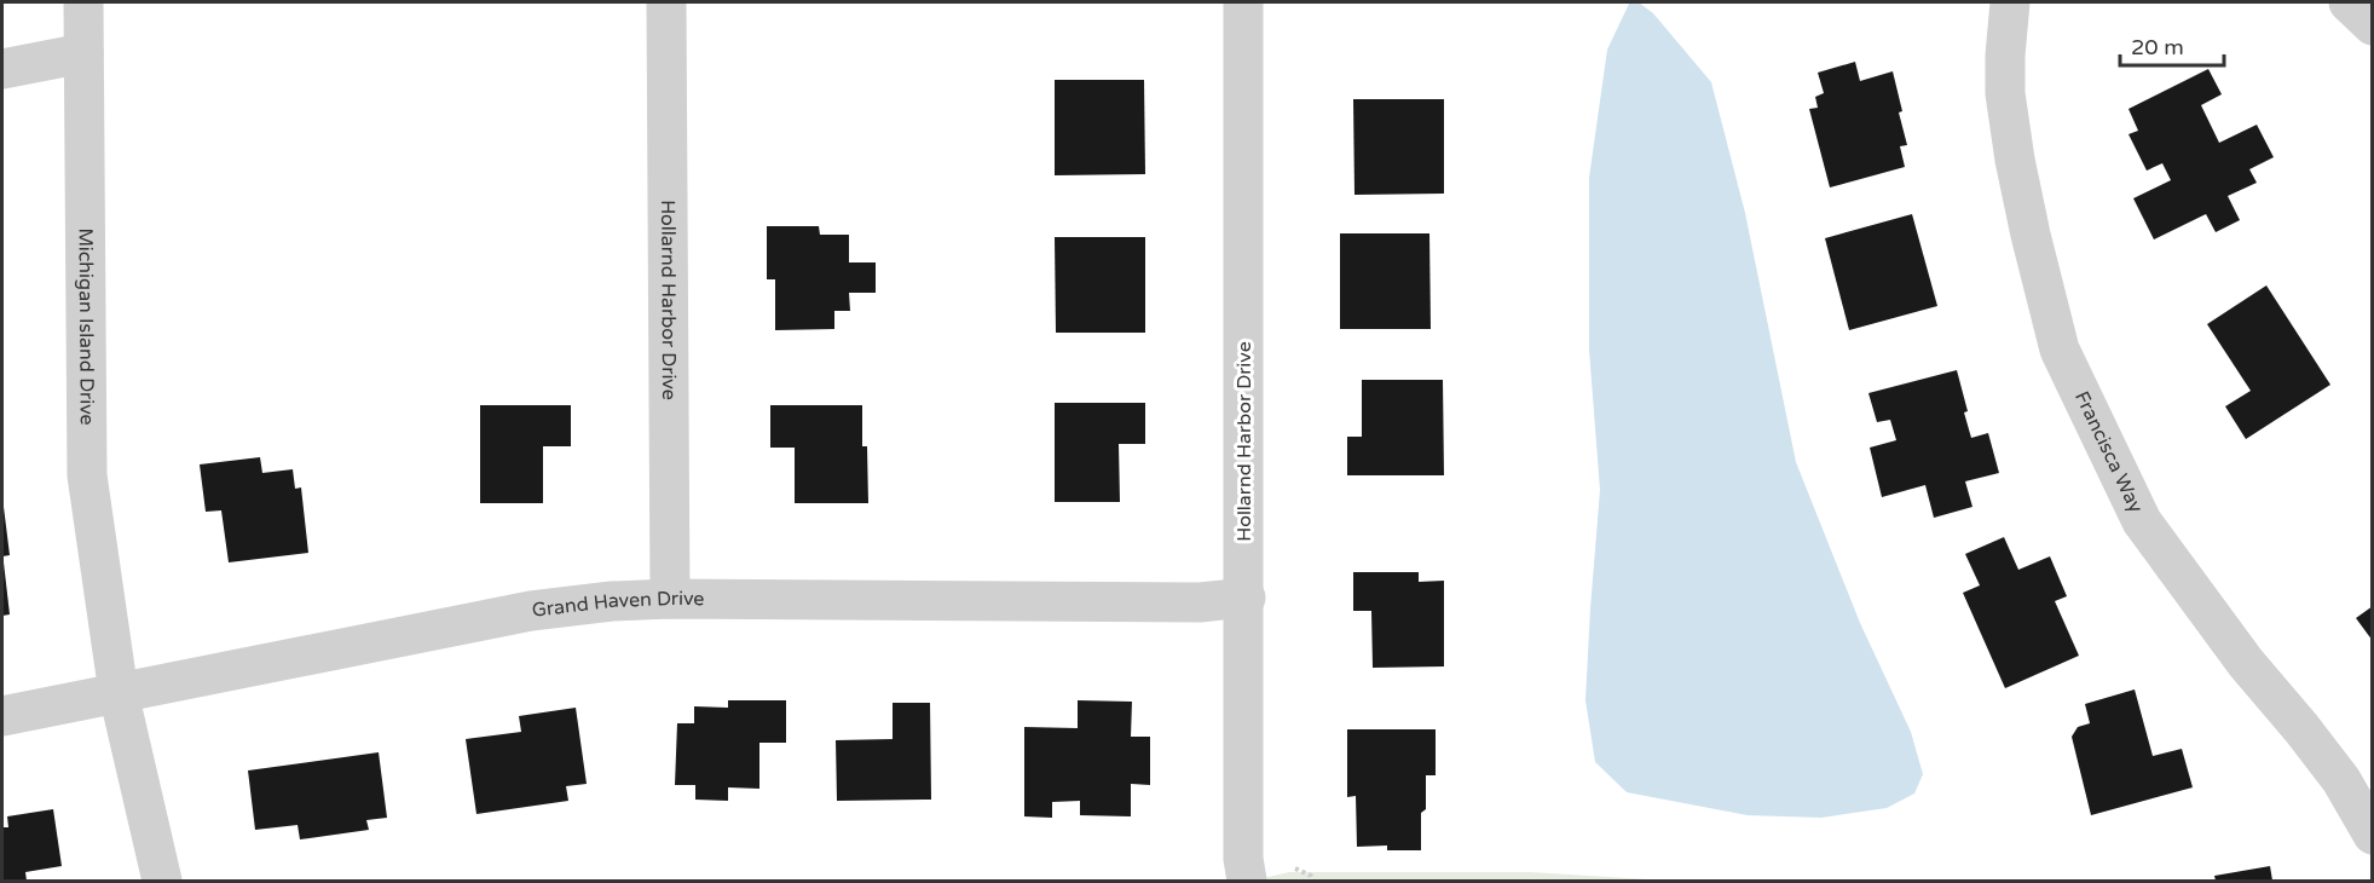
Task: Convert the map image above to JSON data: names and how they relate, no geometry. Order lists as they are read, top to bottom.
{
  "streets": {
    "street": [
      "Hollarnd Harbor Drive",
      "Michigan Island Drive",
      "Francisca Way",
      "Grand Haven Drive"
    ]
  },
  "crossings": [
    ["Hollarnd Harbor Drive", "Grand Haven Drive"],
    ["Michigan Island Drive", "Grand Haven Drive"]
  ],
  "scale_bar": "20 m"
}
